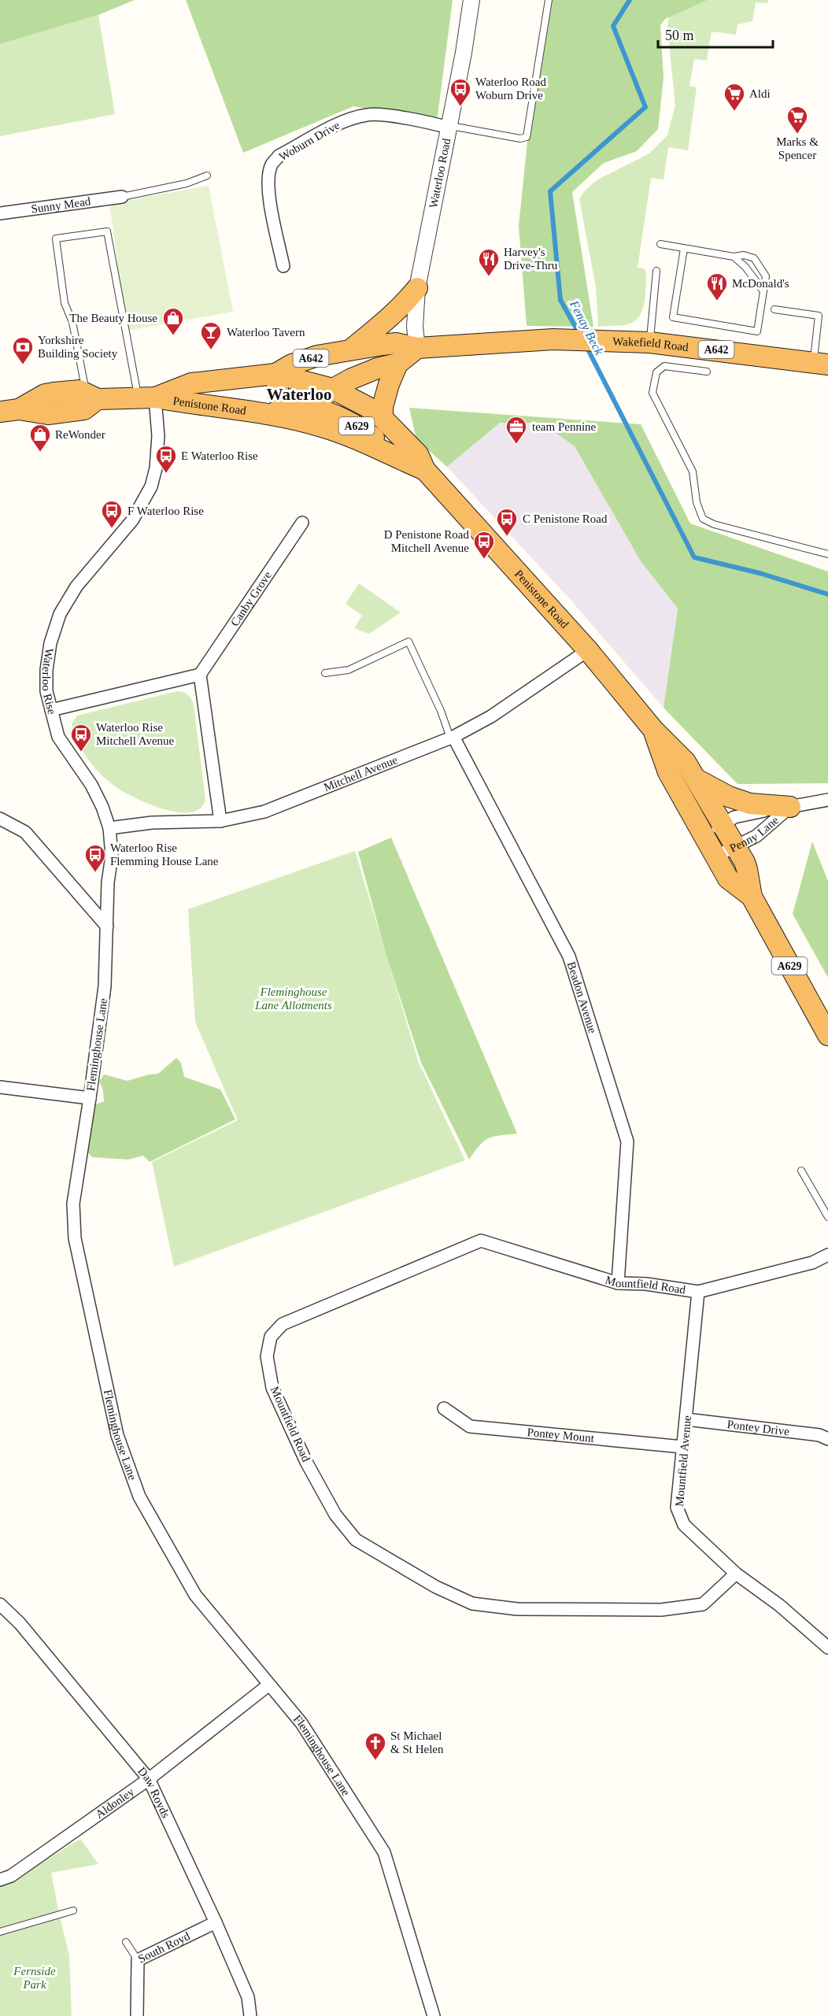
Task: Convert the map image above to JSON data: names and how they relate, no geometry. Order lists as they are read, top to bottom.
{
  "streets": {
    "highway": [
      "Wakefield Road",
      "A642",
      "Penistone Road",
      "A629"
    ],
    "street": [
      "Woburn Drive",
      "Waterloo Road",
      "Sunny Mead",
      "Canby Grove",
      "Waterloo Rise",
      "Mitchell Avenue",
      "Penny Lane",
      "Beadon Avenue",
      "Fleminghouse Lane",
      "Mountfield Road",
      "Pontey Drive",
      "Pontey Mount",
      "Mountfield Avenue",
      "Daw Royds",
      "Aldonley",
      "South Royd"
    ]
  },
  "crossings": [
    ["Woburn Drive", "Waterloo Road"],
    ["Waterloo Road", "Wakefield Road"],
    ["Wakefield Road", "Penistone Road"],
    ["Wakefield Road", "A629"],
    ["Penistone Road", "A629"],
    ["Penistone Road", "Waterloo Rise"],
    ["Penistone Road", "Mitchell Avenue"],
    ["Penistone Road", "Penny Lane"],
    ["A629", "Waterloo Rise"],
    ["Waterloo Rise", "Mitchell Avenue"],
    ["Waterloo Rise", "Fleminghouse Lane"],
    ["Mitchell Avenue", "Beadon Avenue"],
    ["Beadon Avenue", "Mountfield Road"],
    ["Fleminghouse Lane", "Aldonley"],
    ["Mountfield Road", "Mountfield Avenue"],
    ["Pontey Drive", "Mountfield Avenue"],
    ["Pontey Mount", "Mountfield Avenue"],
    ["Daw Royds", "Aldonley"],
    ["Daw Royds", "South Royd"]
  ],
  "districts": ["Waterloo"],
  "water": ["Fenay Beck"],
  "parks": ["Fleminghouse Lane Allotments", "Fernside Park"],
  "places": {
    "bus stop": [
      "Waterloo Road Woburn Drive",
      "E Waterloo Rise",
      "F Waterloo Rise",
      "C Penistone Road",
      "D Penistone Road Mitchell Avenue",
      "Waterloo Rise Mitchell Avenue",
      "Waterloo Rise Flemming House Lane"
    ],
    "supermarket": ["Aldi", "Marks & Spencer"],
    "restaurant": ["Harvey's Drive-Thru", "McDonald's"],
    "shop": ["The Beauty House", "ReWonder"],
    "bar": ["Waterloo Tavern"],
    "bank": ["Yorkshire Building Society"],
    "office": ["team Pennine"],
    "church": ["St Michael & St Helen"]
  },
  "scale_bar": "50 m"
}
